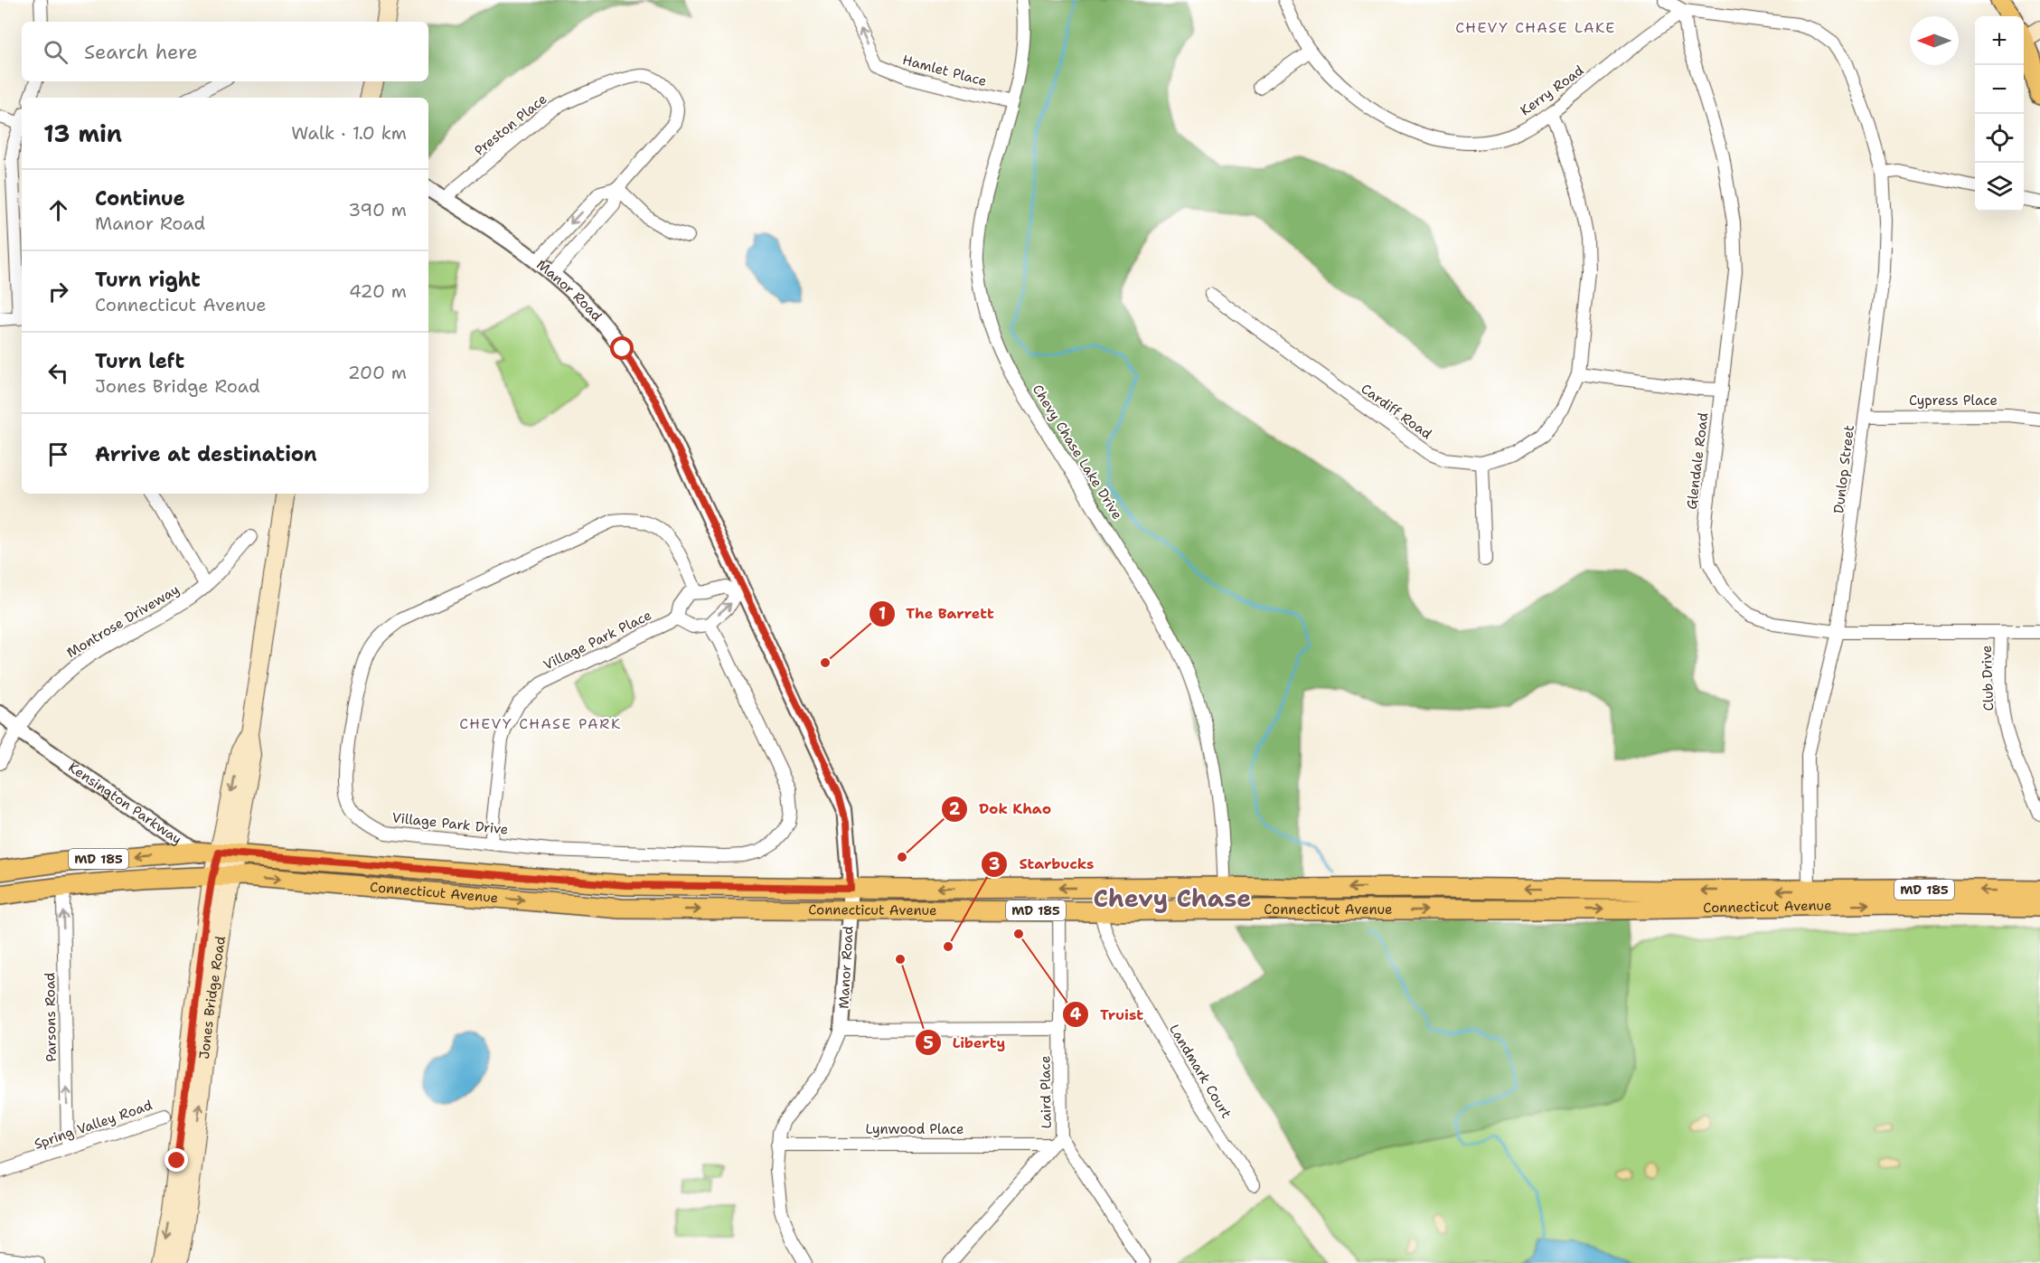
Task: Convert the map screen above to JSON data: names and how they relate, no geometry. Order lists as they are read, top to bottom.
{
  "streets": {
    "main road": ["MD 185", "Connecticut Avenue", "Jones Bridge Road"],
    "street": [
      "Hamlet Place",
      "Kerry Road",
      "Preston Place",
      "Manor Road",
      "Cypress Place",
      "Cardiff Road",
      "Chevy Chase Lake Drive",
      "Glendale Road",
      "Dunlop Street",
      "Montrose Driveway",
      "Village Park Place",
      "Club Drive",
      "Kensington Parkway",
      "Village Park Drive",
      "Parsons Road",
      "Landmark Court",
      "Laird Place",
      "Spring Valley Road",
      "Lynwood Place"
    ]
  },
  "crossings": [
    ["Hamlet Place", "Chevy Chase Lake Drive"],
    ["Kerry Road", "Cardiff Road"],
    ["Kerry Road", "Glendale Road"],
    ["Kerry Road", "Dunlop Street"],
    ["Preston Place", "Manor Road"],
    ["Manor Road", "Connecticut Avenue"],
    ["Manor Road", "Lynwood Place"],
    ["Cypress Place", "Dunlop Street"],
    ["Chevy Chase Lake Drive", "Connecticut Avenue"],
    ["Glendale Road", "Dunlop Street"],
    ["Glendale Road", "Club Drive"],
    ["Dunlop Street", "Connecticut Avenue"],
    ["Montrose Driveway", "Kensington Parkway"],
    ["Village Park Place", "Village Park Drive"],
    ["Kensington Parkway", "Connecticut Avenue"],
    ["Connecticut Avenue", "Jones Bridge Road"],
    ["Connecticut Avenue", "Parsons Road"],
    ["Connecticut Avenue", "Landmark Court"],
    ["Connecticut Avenue", "Laird Place"],
    ["Parsons Road", "Spring Valley Road"],
    ["Laird Place", "Lynwood Place"]
  ],
  "one_way": ["Hamlet Place", "Parsons Road"],
  "districts": ["CHEVY CHASE LAKE", "CHEVY CHASE PARK", "Chevy Chase"],
  "places": [
    "The Barrett",
    "Dok Khao",
    "Truist",
    "Starbucks",
    "Liberty"
  ],
  "north": "left",
  "page": {
    "map_buttons": ["+", "−"],
    "search": "Search here",
    "heading": ["13 min", "Walk · 1.0 km"],
    "list": [
      ["Continue", "Manor Road", "390 m"],
      ["Turn right", "Connecticut Avenue", "420 m"],
      ["Turn left", "Jones Bridge Road", "200 m"],
      "Arrive at destination"
    ]
  }
}
